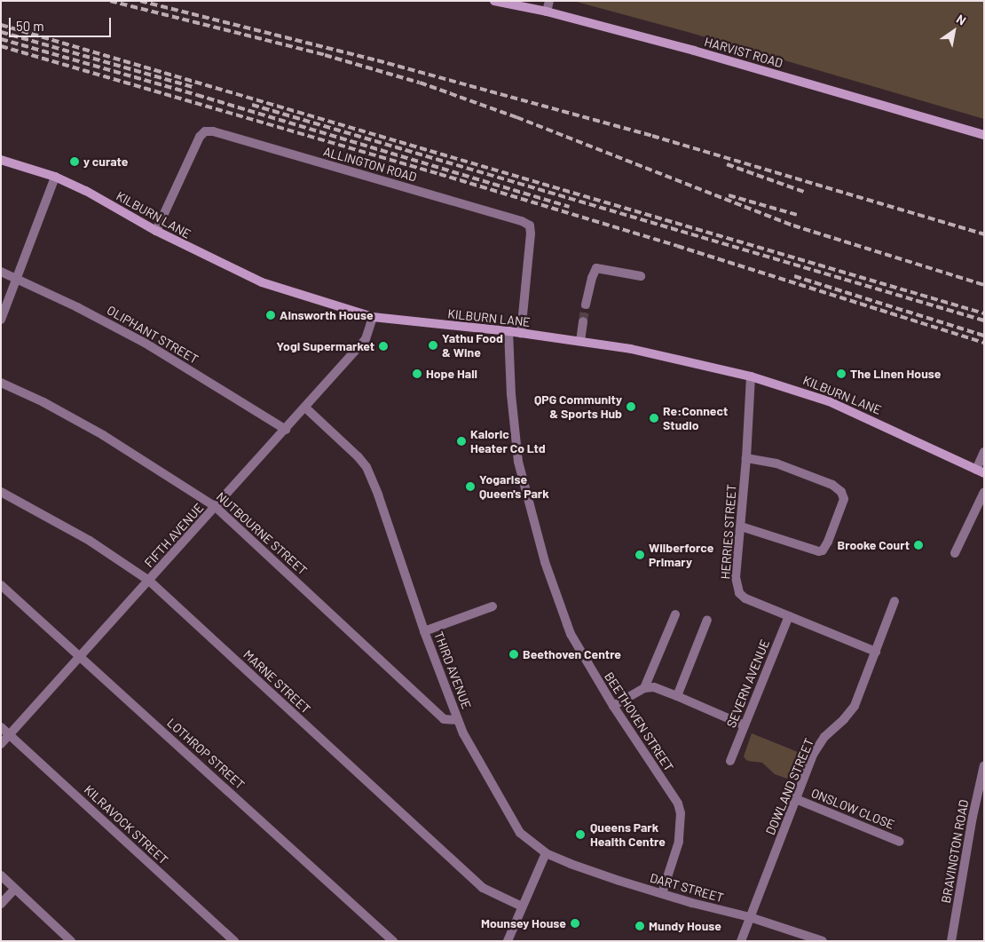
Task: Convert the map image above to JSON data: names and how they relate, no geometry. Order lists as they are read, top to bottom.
{
  "streets": {
    "main road": ["HARVIST ROAD", "KILBURN LANE"],
    "street": [
      "ALLINGTON ROAD",
      "OLIPHANT STREET",
      "HERRIES STREET",
      "NUTBOURNE STREET",
      "FIFTH AVENUE",
      "THIRD AVENUE",
      "MARNE STREET",
      "SEVERN AVENUE",
      "BEETHOVEN STREET",
      "LOTHROP STREET",
      "DOWLAND STREET",
      "ONSLOW CLOSE",
      "KILRAVOCK STREET",
      "BRAVINGTON ROAD",
      "DART STREET"
    ]
  },
  "crossings": [
    ["ALLINGTON ROAD", "KILBURN LANE"],
    ["KILBURN LANE", "HERRIES STREET"],
    ["KILBURN LANE", "FIFTH AVENUE"],
    ["KILBURN LANE", "BEETHOVEN STREET"],
    ["OLIPHANT STREET", "FIFTH AVENUE"],
    ["HERRIES STREET", "SEVERN AVENUE"],
    ["HERRIES STREET", "DOWLAND STREET"],
    ["NUTBOURNE STREET", "FIFTH AVENUE"],
    ["NUTBOURNE STREET", "THIRD AVENUE"],
    ["FIFTH AVENUE", "THIRD AVENUE"],
    ["FIFTH AVENUE", "MARNE STREET"],
    ["FIFTH AVENUE", "LOTHROP STREET"],
    ["FIFTH AVENUE", "KILRAVOCK STREET"],
    ["THIRD AVENUE", "DART STREET"],
    ["BEETHOVEN STREET", "DART STREET"],
    ["DOWLAND STREET", "ONSLOW CLOSE"],
    ["DOWLAND STREET", "DART STREET"]
  ],
  "places": [
    "y curate",
    "Ainsworth House",
    "Yathu Food & Wine",
    "Yogi Supermarket",
    "Hope Hall",
    "The Linen House",
    "QPG Community & Sports Hub",
    "Re:Connect Studio",
    "Kaloric Heater Co Ltd",
    "Yogarise Queen's Park",
    "Brooke Court",
    "Wilberforce Primary",
    "Beethoven Centre",
    "Queens Park Health Centre",
    "Mounsey House",
    "Mundy House"
  ],
  "scale_bar": "50 m",
  "north": "top right"
}
